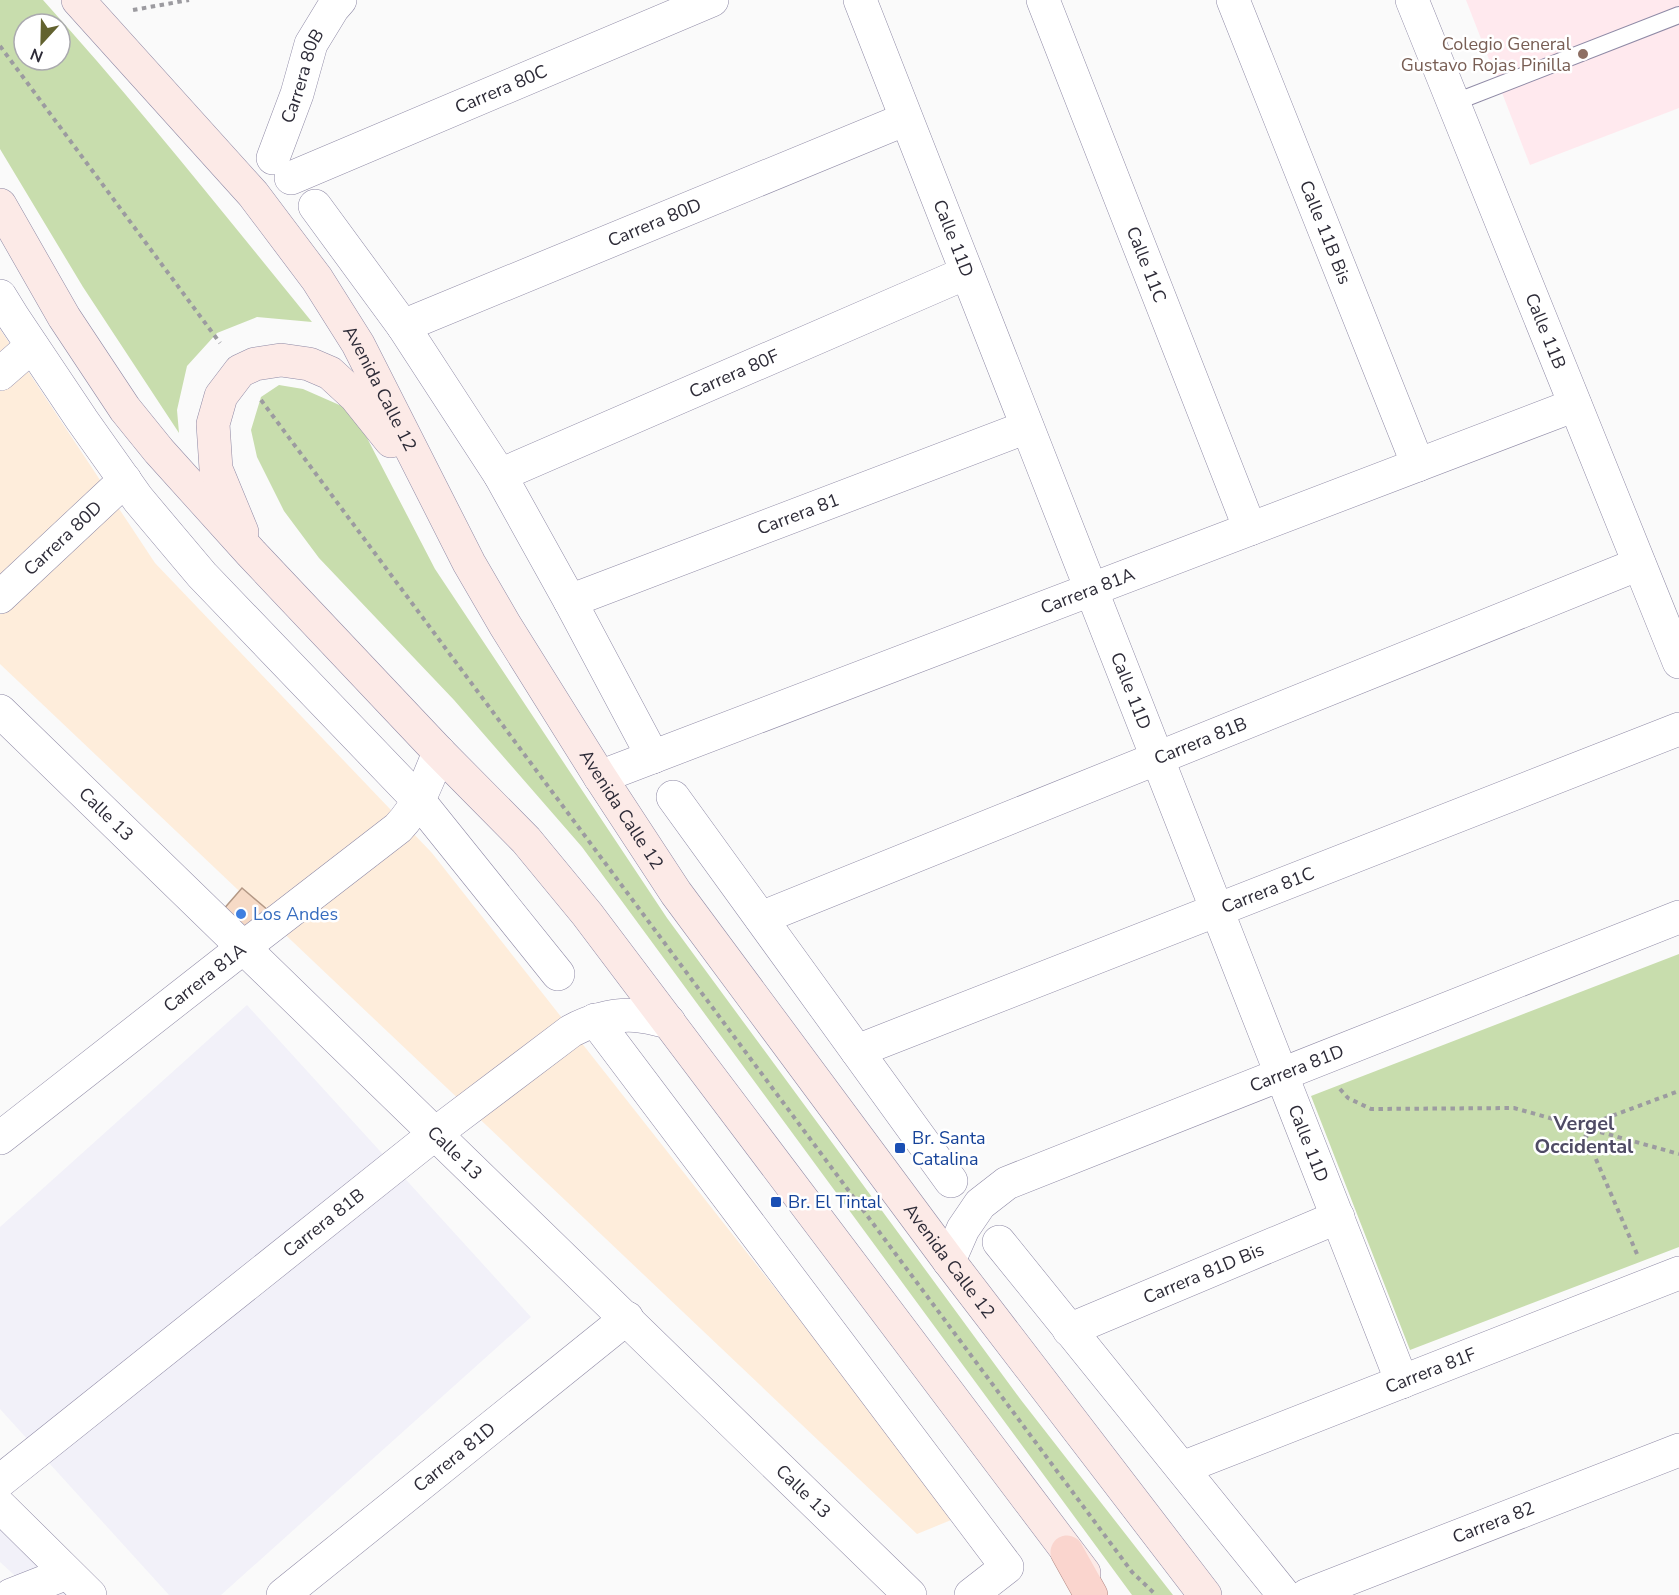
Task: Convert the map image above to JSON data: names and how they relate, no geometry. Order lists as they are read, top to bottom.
{
  "streets": {
    "main road": ["Avenida Calle 12"],
    "street": [
      "Carrera 80B",
      "Carrera 80C",
      "Carrera 80D",
      "Calle 11B Bis",
      "Calle 11D",
      "Calle 11C",
      "Calle 11B",
      "Carrera 80F",
      "Carrera 81",
      "Carrera 81A",
      "Carrera 81B",
      "Calle 13",
      "Carrera 81C",
      "Carrera 81D",
      "Carrera 81D Bis",
      "Carrera 81F",
      "Carrera 82"
    ]
  },
  "crossings": [
    ["Carrera 80B", "Carrera 80C"],
    ["Carrera 80D", "Calle 11D"],
    ["Calle 11B Bis", "Carrera 81A"],
    ["Calle 11D", "Carrera 80F"],
    ["Calle 11D", "Carrera 81"],
    ["Calle 11D", "Carrera 81A"],
    ["Calle 11D", "Carrera 81B"],
    ["Calle 11D", "Carrera 81C"],
    ["Calle 11D", "Carrera 81D"],
    ["Calle 11D", "Carrera 81D Bis"],
    ["Calle 11D", "Carrera 81F"],
    ["Calle 11C", "Carrera 81A"],
    ["Calle 11B", "Carrera 81A"],
    ["Calle 11B", "Carrera 81B"],
    ["Avenida Calle 12", "Carrera 81A"],
    ["Avenida Calle 12", "Carrera 81D"],
    ["Carrera 81A", "Calle 13"],
    ["Carrera 81B", "Calle 13"],
    ["Calle 13", "Carrera 81D"]
  ],
  "districts": ["Vergel Occidental"],
  "places": {
    "other": ["Colegio General Gustavo Rojas Pinilla", "Los Andes"],
    "transit": ["Br. Santa Catalina", "Br. El Tintal"]
  },
  "north": "bottom"
}
